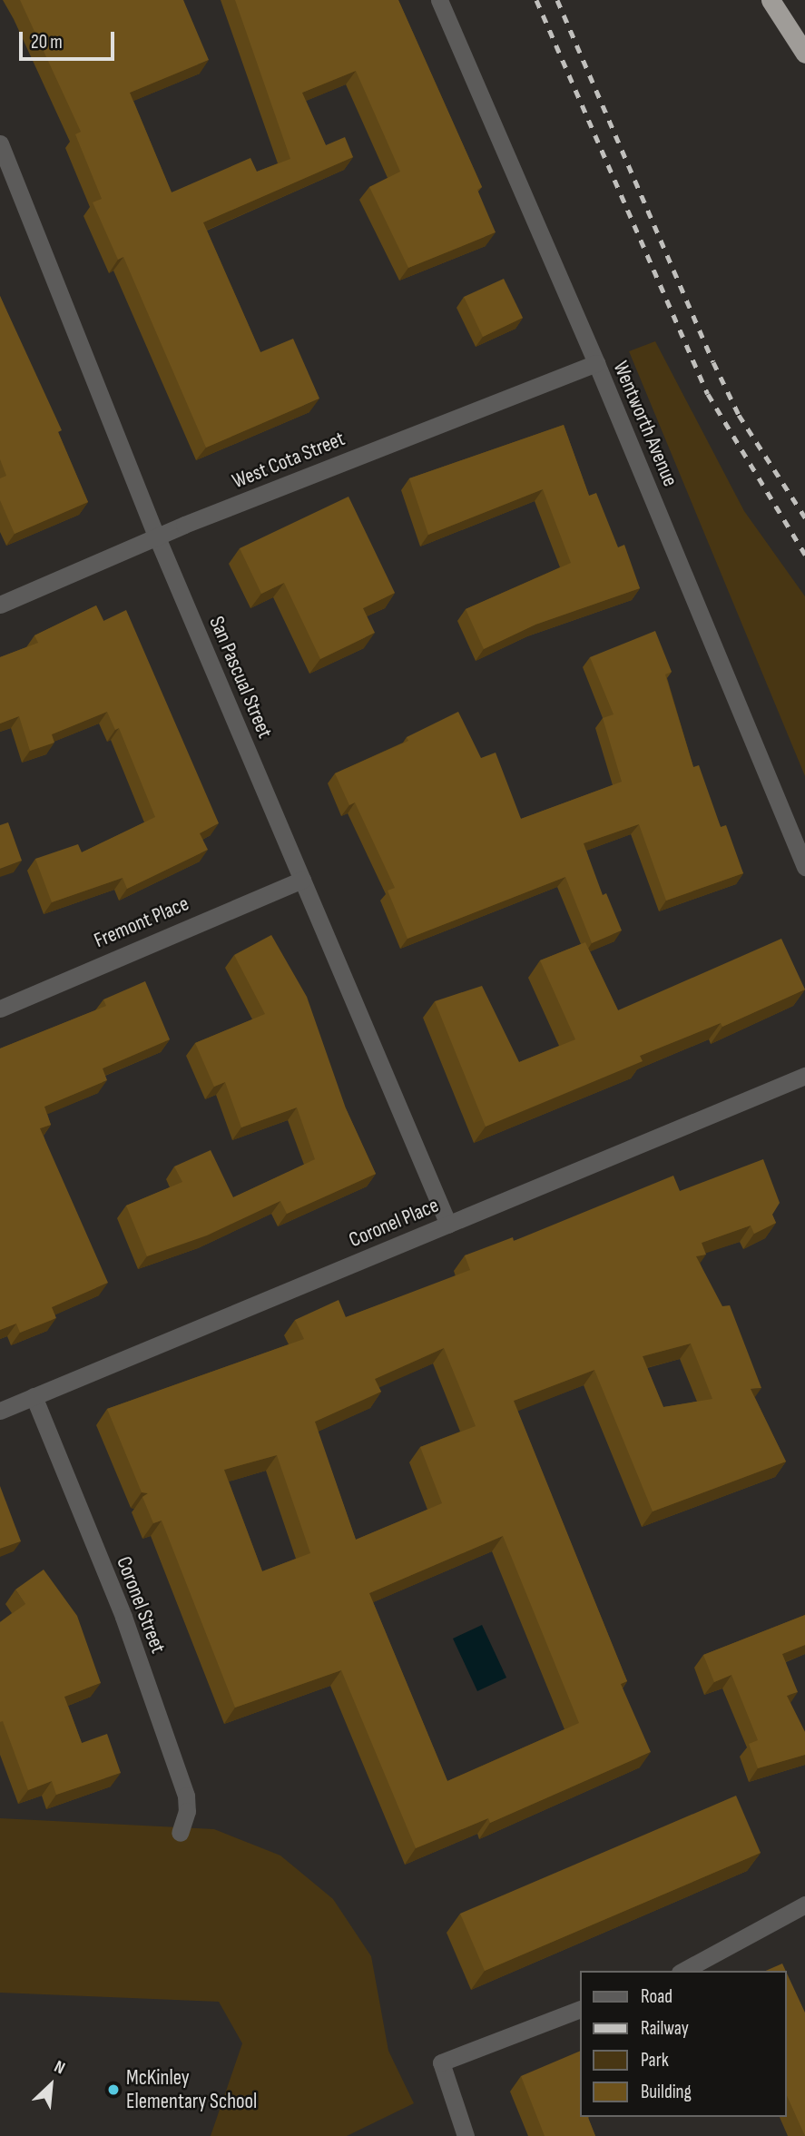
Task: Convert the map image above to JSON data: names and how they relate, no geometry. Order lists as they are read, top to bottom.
{
  "streets": {
    "street": [
      "Wentworth Avenue",
      "West Cota Street",
      "San Pascual Street",
      "Fremont Place",
      "Coronel Place",
      "Coronel Street"
    ]
  },
  "crossings": [
    ["Wentworth Avenue", "West Cota Street"],
    ["West Cota Street", "San Pascual Street"],
    ["San Pascual Street", "Fremont Place"],
    ["San Pascual Street", "Coronel Place"],
    ["Coronel Place", "Coronel Street"]
  ],
  "places": ["McKinley Elementary School"],
  "legend": [
    "Road",
    "Railway",
    "Park",
    "Building"
  ],
  "scale_bar": "20 m",
  "north": "top right"
}
